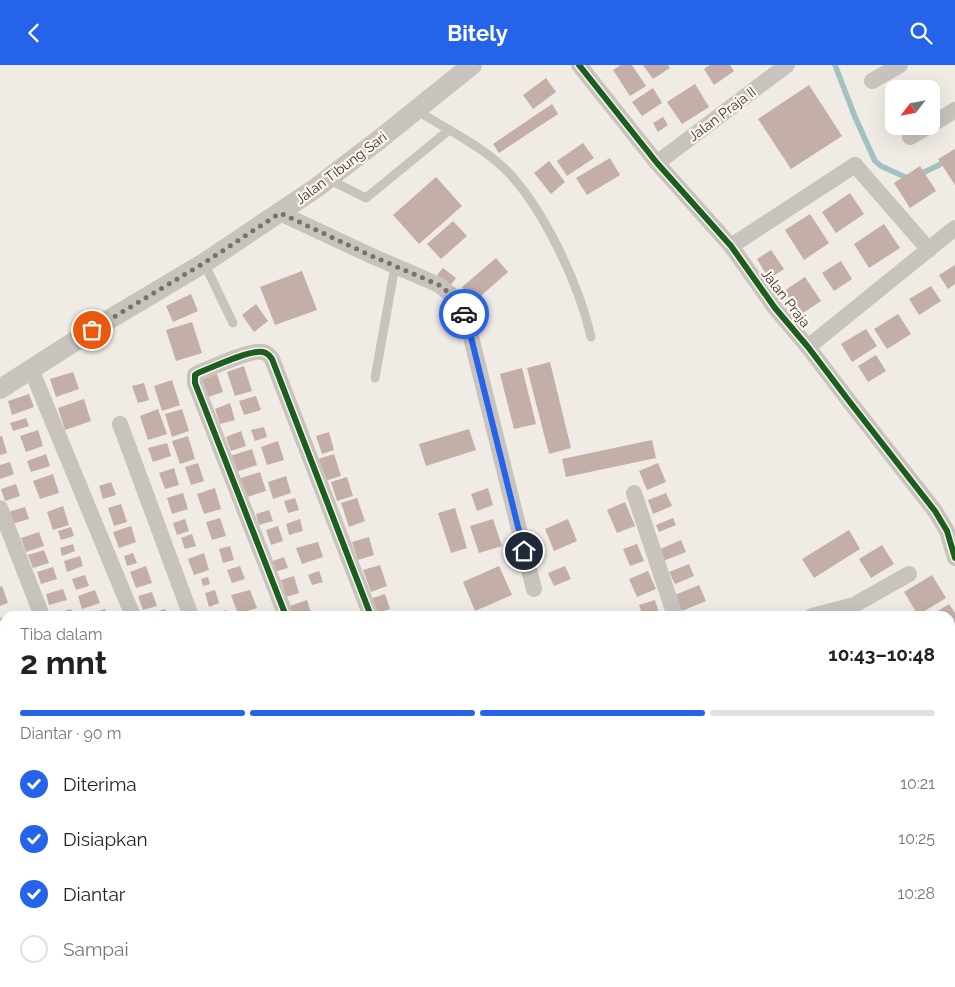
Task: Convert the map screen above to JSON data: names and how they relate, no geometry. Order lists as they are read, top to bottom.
{
  "streets": {
    "street": ["Jalan Praja II", "Jalan Tibung Sari", "Jalan Praja"]
  },
  "crossings": [
    ["Jalan Praja II", "Jalan Praja"]
  ],
  "north": "bottom left",
  "page": {
    "header": "Bitely",
    "heading": ["2 mnt", "Tiba dalam", "10:43–10:48"],
    "bar": "Diantar · 90 m",
    "list": [
      ["Diterima", "10:21"],
      ["Disiapkan", "10:25"],
      ["Diantar", "10:28"],
      "Sampai"
    ]
  }
}
